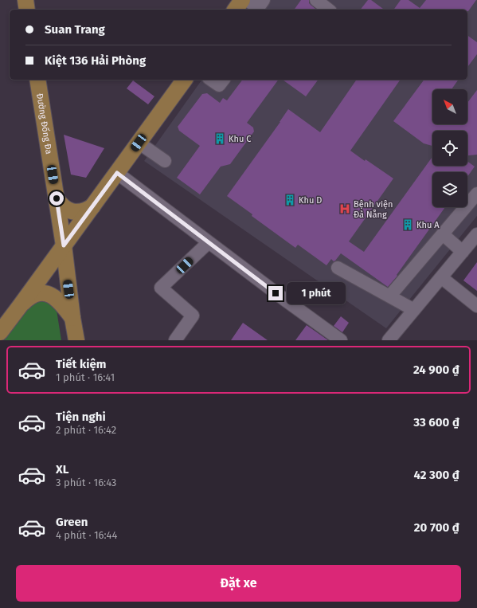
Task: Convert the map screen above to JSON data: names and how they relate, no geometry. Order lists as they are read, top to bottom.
{
  "streets": {
    "main road": ["Đường Đống Đa"]
  },
  "places": {
    "building": ["Khu C", "Khu D", "Khu A"],
    "hospital": ["Bệnh viện Đà Nẵng"]
  },
  "north": "top left",
  "page": {
    "banner": ["Suan Trang", "Kiệt 136 Hải Phòng"],
    "bubble": "1 phút",
    "list": [
      {
        "name": "Tiết kiệm",
        "note": "1 phút · 16:41",
        "value": "24 900 ₫"
      },
      {
        "name": "Tiện nghi",
        "note": "2 phút · 16:42",
        "value": "33 600 ₫"
      },
      {
        "name": "XL",
        "note": "3 phút · 16:43",
        "value": "42 300 ₫"
      },
      {
        "name": "Green",
        "note": "4 phút · 16:44",
        "value": "20 700 ₫"
      }
    ],
    "buttons": "Đặt xe"
  }
}
